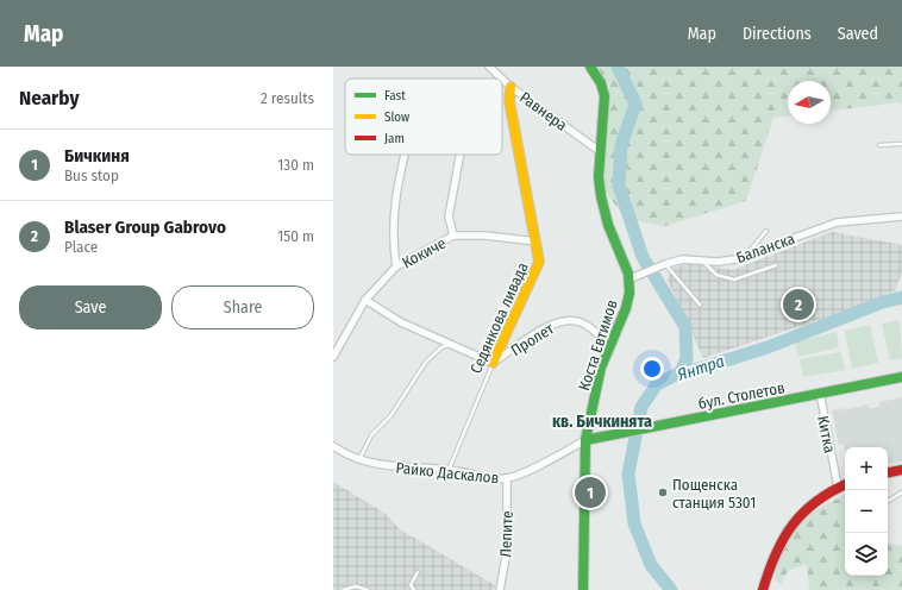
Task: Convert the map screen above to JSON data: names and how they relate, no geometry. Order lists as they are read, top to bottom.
{
  "streets": {
    "main road": ["Седянкова ливада", "Коста Евтимов", "бул. Столетов"],
    "street": [
      "Равнера",
      "Баланска",
      "Кокиче",
      "Пролет",
      "Китка",
      "Райко Даскалов",
      "Лепите"
    ]
  },
  "crossings": [
    ["Равнера", "Кокиче"],
    ["Равнера", "Седянкова ливада"],
    ["Равнера", "Коста Евтимов"],
    ["Баланска", "Коста Евтимов"],
    ["Кокиче", "Седянкова ливада"],
    ["Седянкова ливада", "Пролет"],
    ["Седянкова ливада", "Райко Даскалов"],
    ["Пролет", "Коста Евтимов"],
    ["Коста Евтимов", "бул. Столетов"],
    ["Коста Евтимов", "Райко Даскалов"],
    ["бул. Столетов", "Китка"],
    ["бул. Столетов", "Райко Даскалов"],
    ["Райко Даскалов", "Лепите"]
  ],
  "districts": ["кв. Бичкинята"],
  "water": ["Янтра"],
  "places": ["Пощенска станция 5301"],
  "legend": ["Fast", "Slow", "Jam"],
  "north": "left",
  "page": {
    "header": "Map",
    "nav": ["Map", "Directions", "Saved"],
    "heading": ["Nearby", "2 results"],
    "list": [
      {
        "mark": "1",
        "name": "Бичкиня",
        "note": "Bus stop",
        "value": "130 m"
      },
      {
        "mark": "2",
        "name": "Blaser Group Gabrovo",
        "note": "Place",
        "value": "150 m"
      }
    ],
    "buttons": ["Save", "Share"],
    "pins": ["2", "1"],
    "map_buttons": ["+", "−"]
  }
}
